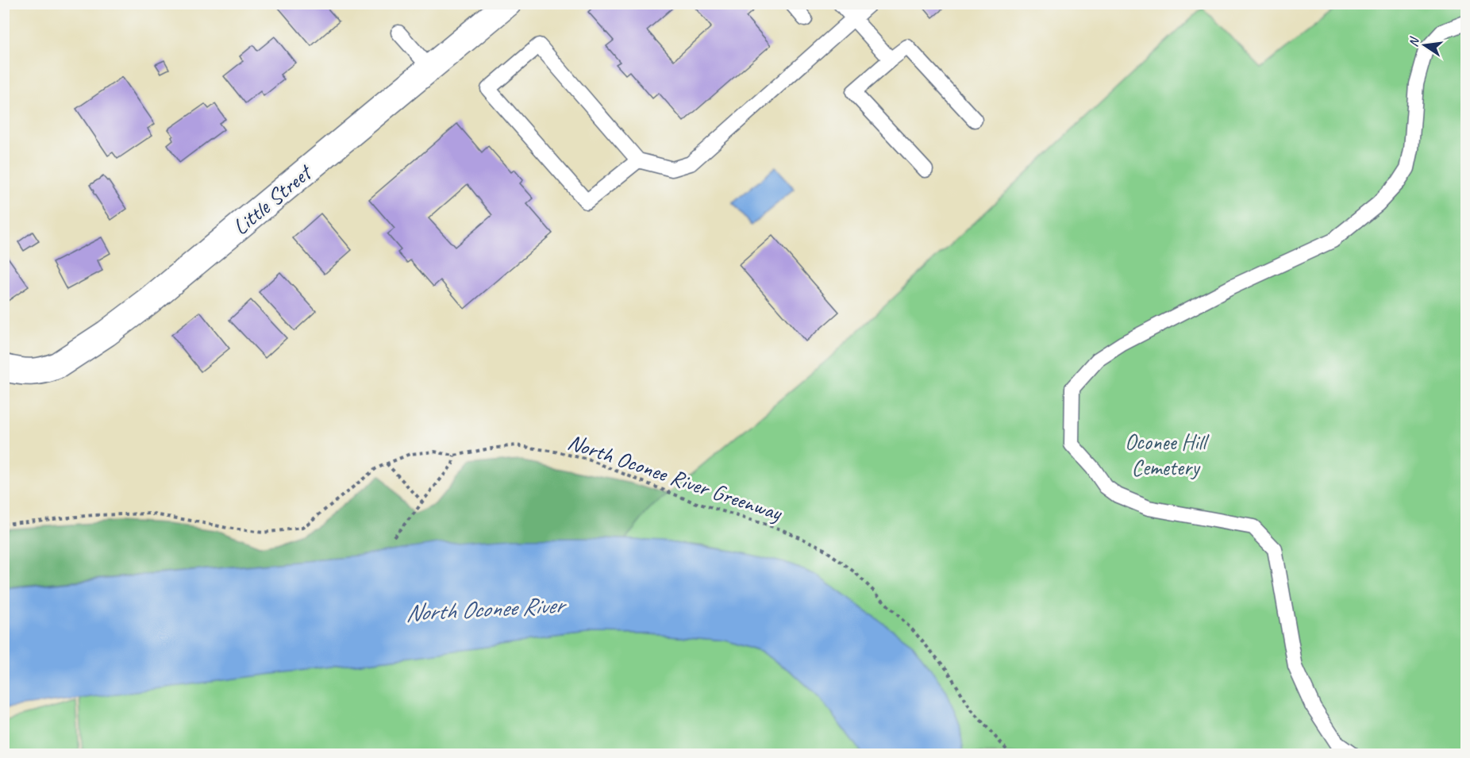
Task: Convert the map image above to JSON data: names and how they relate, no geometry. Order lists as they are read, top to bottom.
{
  "streets": {
    "street": ["Little Street"],
    "path": ["North Oconee River Greenway"]
  },
  "water": ["North Oconee River"],
  "parks": ["Oconee Hill Cemetery"],
  "north": "left"
}
